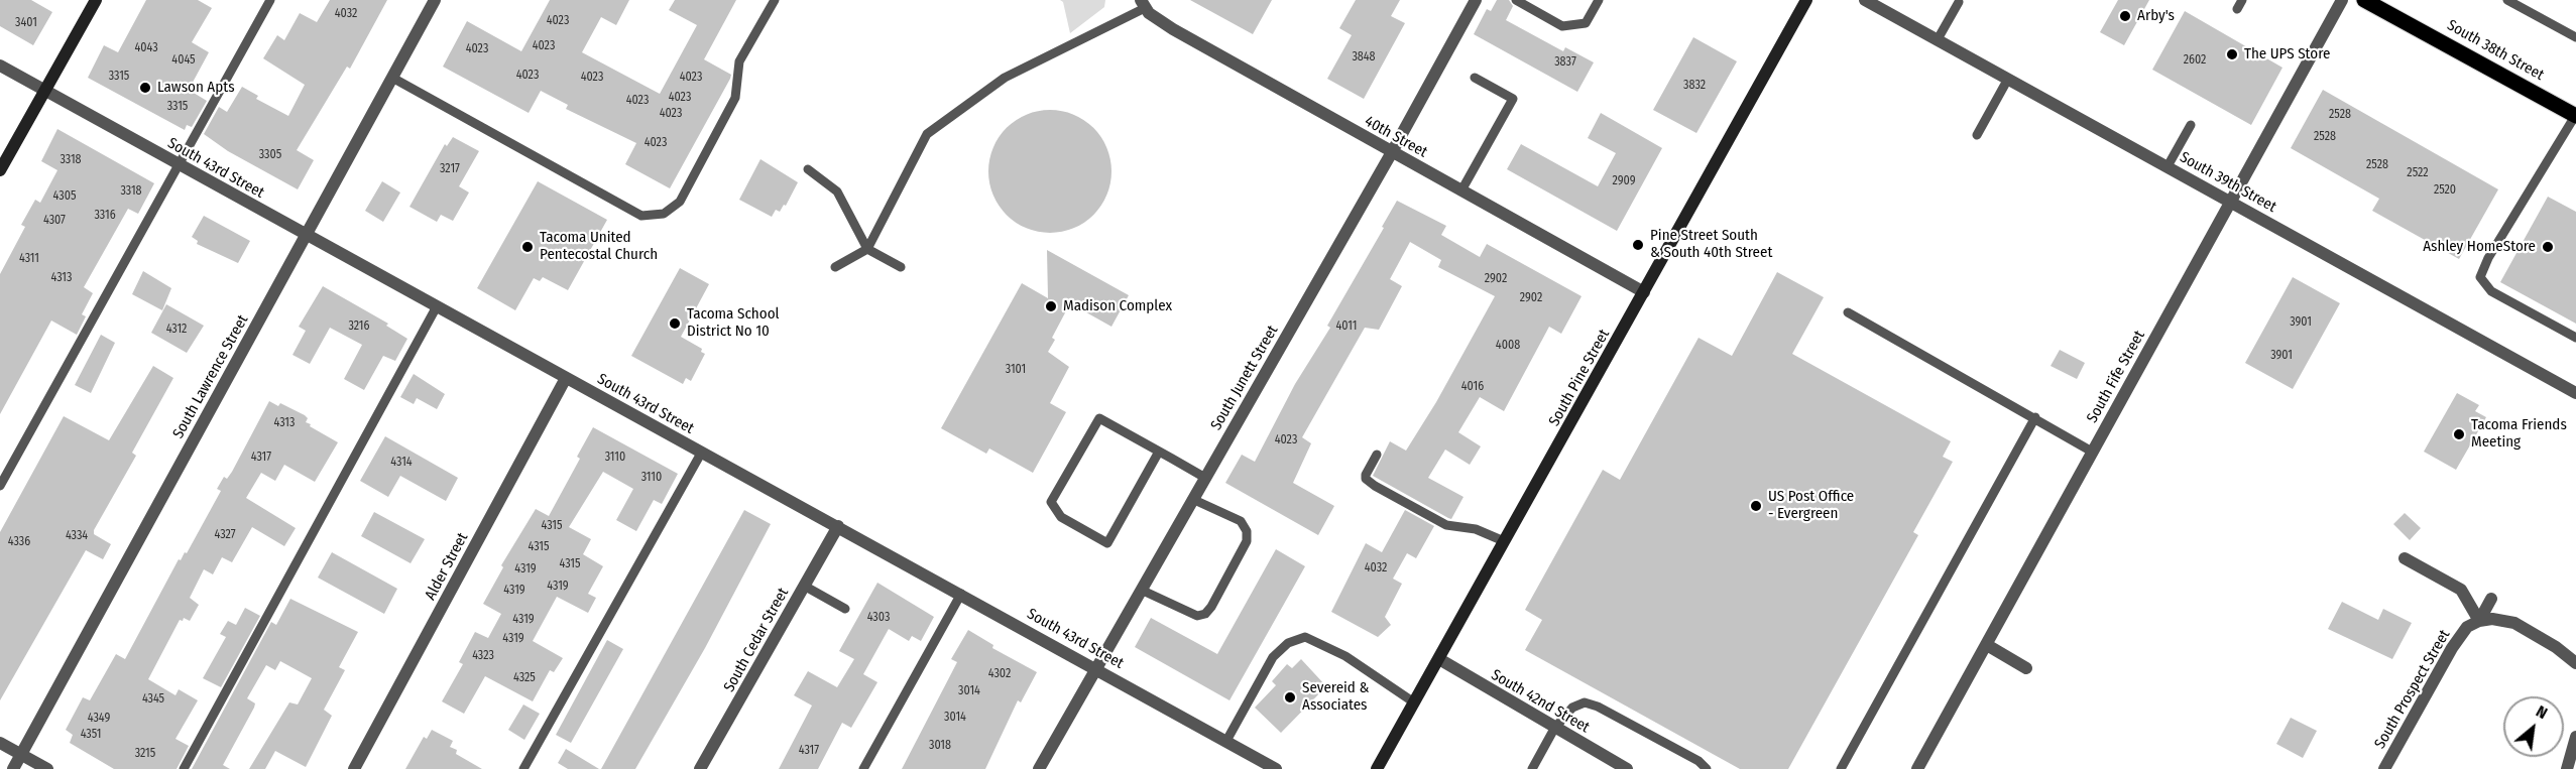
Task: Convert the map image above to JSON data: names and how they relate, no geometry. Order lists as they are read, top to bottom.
{
  "streets": {
    "main road": ["South 38th Street", "South Pine Street"],
    "street": [
      "40th Street",
      "South 43rd Street",
      "South 39th Street",
      "South Lawrence Street",
      "South Fife Street",
      "South Junett Street",
      "Alder Street",
      "South Cedar Street",
      "South Prospect Street",
      "South 42nd Street"
    ]
  },
  "crossings": [
    ["40th Street", "South Junett Street"],
    ["40th Street", "South Pine Street"],
    ["South 43rd Street", "South Lawrence Street"],
    ["South 43rd Street", "South Junett Street"],
    ["South 43rd Street", "Alder Street"],
    ["South 43rd Street", "South Cedar Street"],
    ["South 39th Street", "South Fife Street"],
    ["South Pine Street", "South 42nd Street"]
  ],
  "places": [
    "Arby's",
    "The UPS Store",
    "Lawson Apts",
    "Pine Street South & South 40th Street",
    "Tacoma United Pentecostal Church",
    "Ashley HomeStore",
    "Madison Complex",
    "Tacoma School District No 10",
    "Tacoma Friends Meeting",
    "US Post Office - Evergreen",
    "Severeid & Associates"
  ],
  "house_numbers": [
    "4032",
    "4023",
    "3401",
    "4023",
    "4043",
    "4023",
    "3848",
    "4045",
    "2602",
    "3837",
    "4023",
    "3315",
    "4023",
    "4023",
    "3832",
    "4023",
    "4023",
    "3315",
    "4023",
    "2528",
    "2528",
    "4023",
    "3305",
    "3318",
    "2528",
    "3217",
    "2522",
    "2909",
    "2520",
    "3318",
    "4305",
    "3316",
    "4307",
    "4311",
    "4313",
    "2902",
    "2902",
    "3901",
    "3216",
    "4011",
    "4312",
    "4008",
    "3901",
    "3101",
    "4016",
    "4313",
    "4023",
    "4317",
    "3110",
    "4314",
    "3110",
    "4315",
    "4327",
    "4334",
    "4336",
    "4315",
    "4315",
    "4032",
    "4319",
    "4319",
    "4319",
    "4303",
    "4319",
    "4319",
    "4323",
    "4302",
    "4325",
    "3014",
    "4345",
    "3014",
    "4349",
    "4351",
    "3018",
    "4317",
    "3215"
  ],
  "north": "top right"
}
